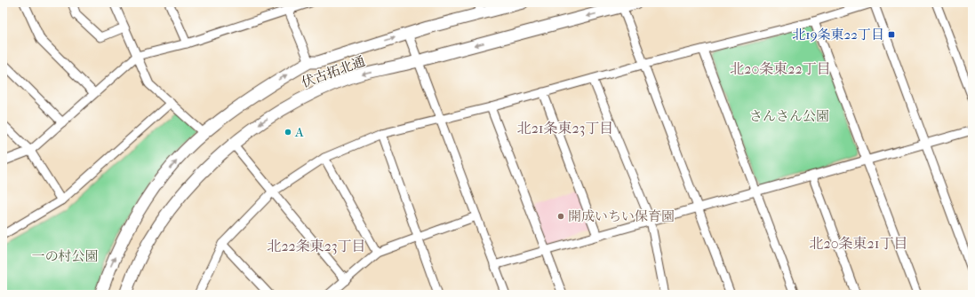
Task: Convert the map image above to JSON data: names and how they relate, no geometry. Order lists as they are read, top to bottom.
{
  "streets": {
    "street": ["伏古拓北通"]
  },
  "districts": [
    "北20条東22丁目",
    "北21条東23丁目",
    "北20条東21丁目",
    "北22条東23丁目"
  ],
  "parks": ["さんさん公園", "一の村公園"],
  "places": {
    "transit": ["北19条東22丁目"],
    "other": ["A", "開成いちい保育園"]
  }
}
